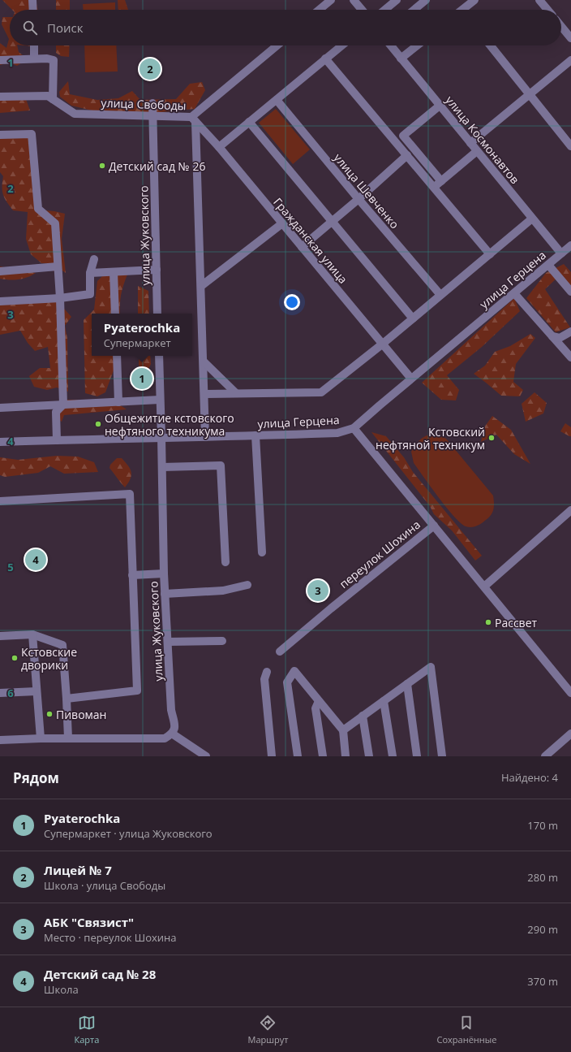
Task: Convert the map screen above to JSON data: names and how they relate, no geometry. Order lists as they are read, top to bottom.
{
  "streets": {
    "street": [
      "улица Свободы",
      "улица Космонавтов",
      "улица Шевченко",
      "улица Жуковского",
      "Гражданская улица",
      "улица Герцена",
      "переулок Шохина"
    ]
  },
  "crossings": [
    ["улица Свободы", "улица Жуковского"],
    ["улица Свободы", "Гражданская улица"],
    ["улица Космонавтов", "улица Герцена"],
    ["улица Жуковского", "улица Герцена"],
    ["Гражданская улица", "улица Герцена"]
  ],
  "places": [
    "Детский сад № 26",
    "Общежитие кстовского нефтяного техникума",
    "Кстовский нефтяной техникум",
    "Рассвет",
    "Кстовские дворики",
    "Пивоман"
  ],
  "page": {
    "search": "Поиск",
    "pins": [
      "2",
      "1",
      "4",
      "3"
    ],
    "popup": ["Pyaterochka", "Супермаркет"],
    "heading": ["Рядом", "Найдено: 4"],
    "list": [
      {
        "mark": "1",
        "name": "Pyaterochka",
        "note": "Супермаркет · улица Жуковского",
        "value": "170 m"
      },
      {
        "mark": "2",
        "name": "Лицей № 7",
        "note": "Школа · улица Свободы",
        "value": "280 m"
      },
      {
        "mark": "3",
        "name": "АБК \"Связист\"",
        "note": "Место · переулок Шохина",
        "value": "290 m"
      },
      {
        "mark": "4",
        "name": "Детский сад № 28",
        "note": "Школа",
        "value": "370 m"
      }
    ],
    "nav": ["Карта", "Маршрут", "Сохранённые"]
  },
  "grid": {
    "rows": [
      "1",
      "2",
      "3",
      "4",
      "5",
      "6"
    ]
  }
}
